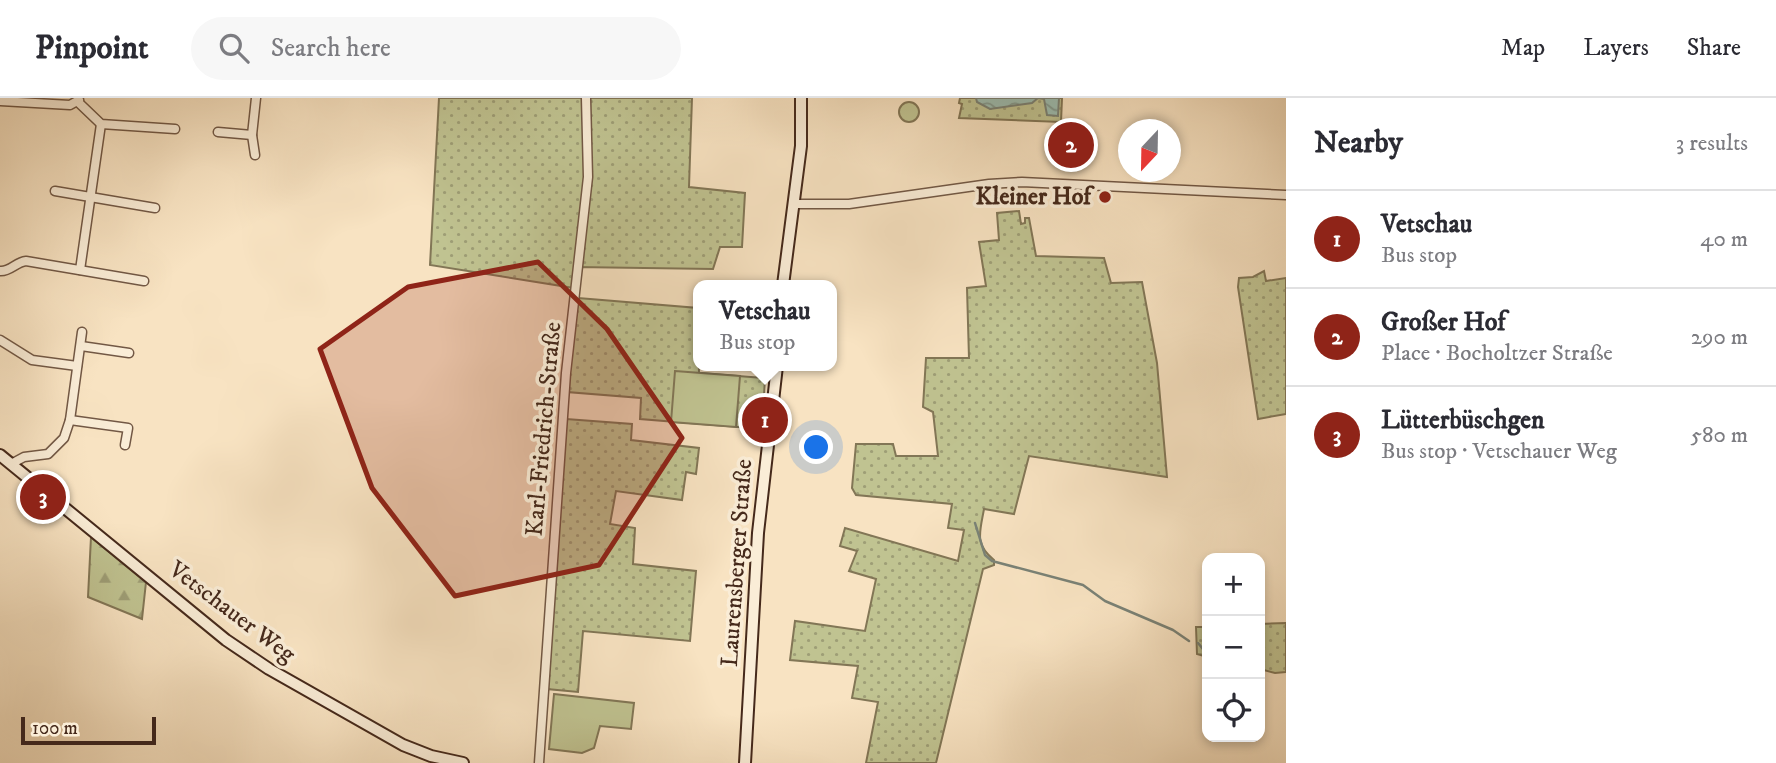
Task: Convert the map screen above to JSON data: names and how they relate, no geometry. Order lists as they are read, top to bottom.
{
  "streets": {
    "street": ["Karl-Friedrich-Straße", "Laurensberger Straße", "Vetschauer Weg"]
  },
  "places": ["Kleiner Hof"],
  "scale_bar": "100 m",
  "north": "bottom",
  "page": {
    "header": "Pinpoint",
    "search": "Search here",
    "nav": ["Map", "Layers", "Share"],
    "heading": ["Nearby", "3 results"],
    "pins": ["2", "1", "3"],
    "list": [
      {
        "mark": "1",
        "name": "Vetschau",
        "note": "Bus stop",
        "value": "40 m"
      },
      {
        "mark": "2",
        "name": "Großer Hof",
        "note": "Place · Bocholtzer Straße",
        "value": "290 m"
      },
      {
        "mark": "3",
        "name": "Lütterbüschgen",
        "note": "Bus stop · Vetschauer Weg",
        "value": "580 m"
      }
    ],
    "popup": ["Vetschau", "Bus stop"],
    "map_buttons": ["+", "−"],
    "scale": "100 m"
  }
}
